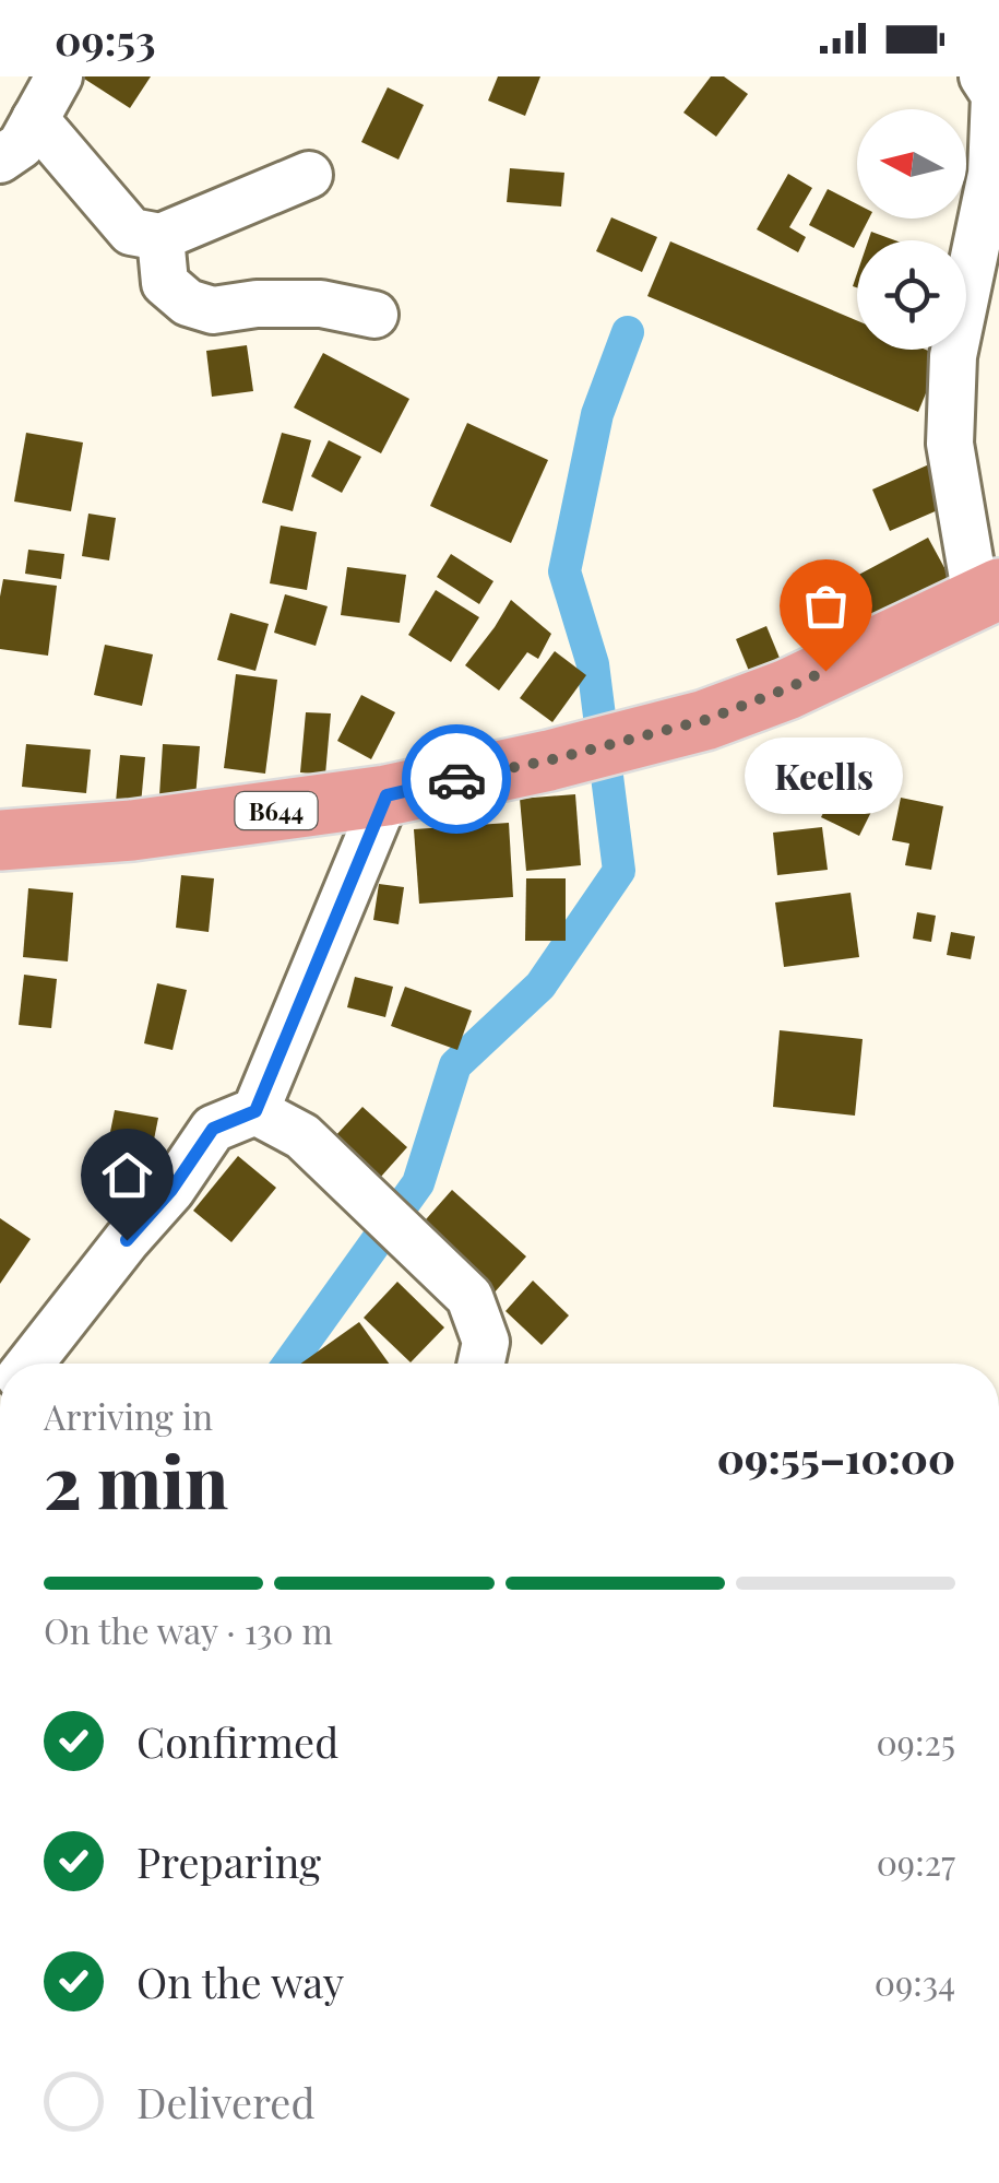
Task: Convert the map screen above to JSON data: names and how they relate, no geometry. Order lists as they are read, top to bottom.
{
  "streets": {
    "main road": ["B644"]
  },
  "places": ["Keells"],
  "north": "left",
  "page": {
    "status": "09:53",
    "bubble": "Keells",
    "heading": ["2 min", "Arriving in", "09:55–10:00"],
    "bar": "On the way · 130 m",
    "list": [
      ["Confirmed", "09:25"],
      ["Preparing", "09:27"],
      ["On the way", "09:34"],
      "Delivered"
    ]
  }
}
